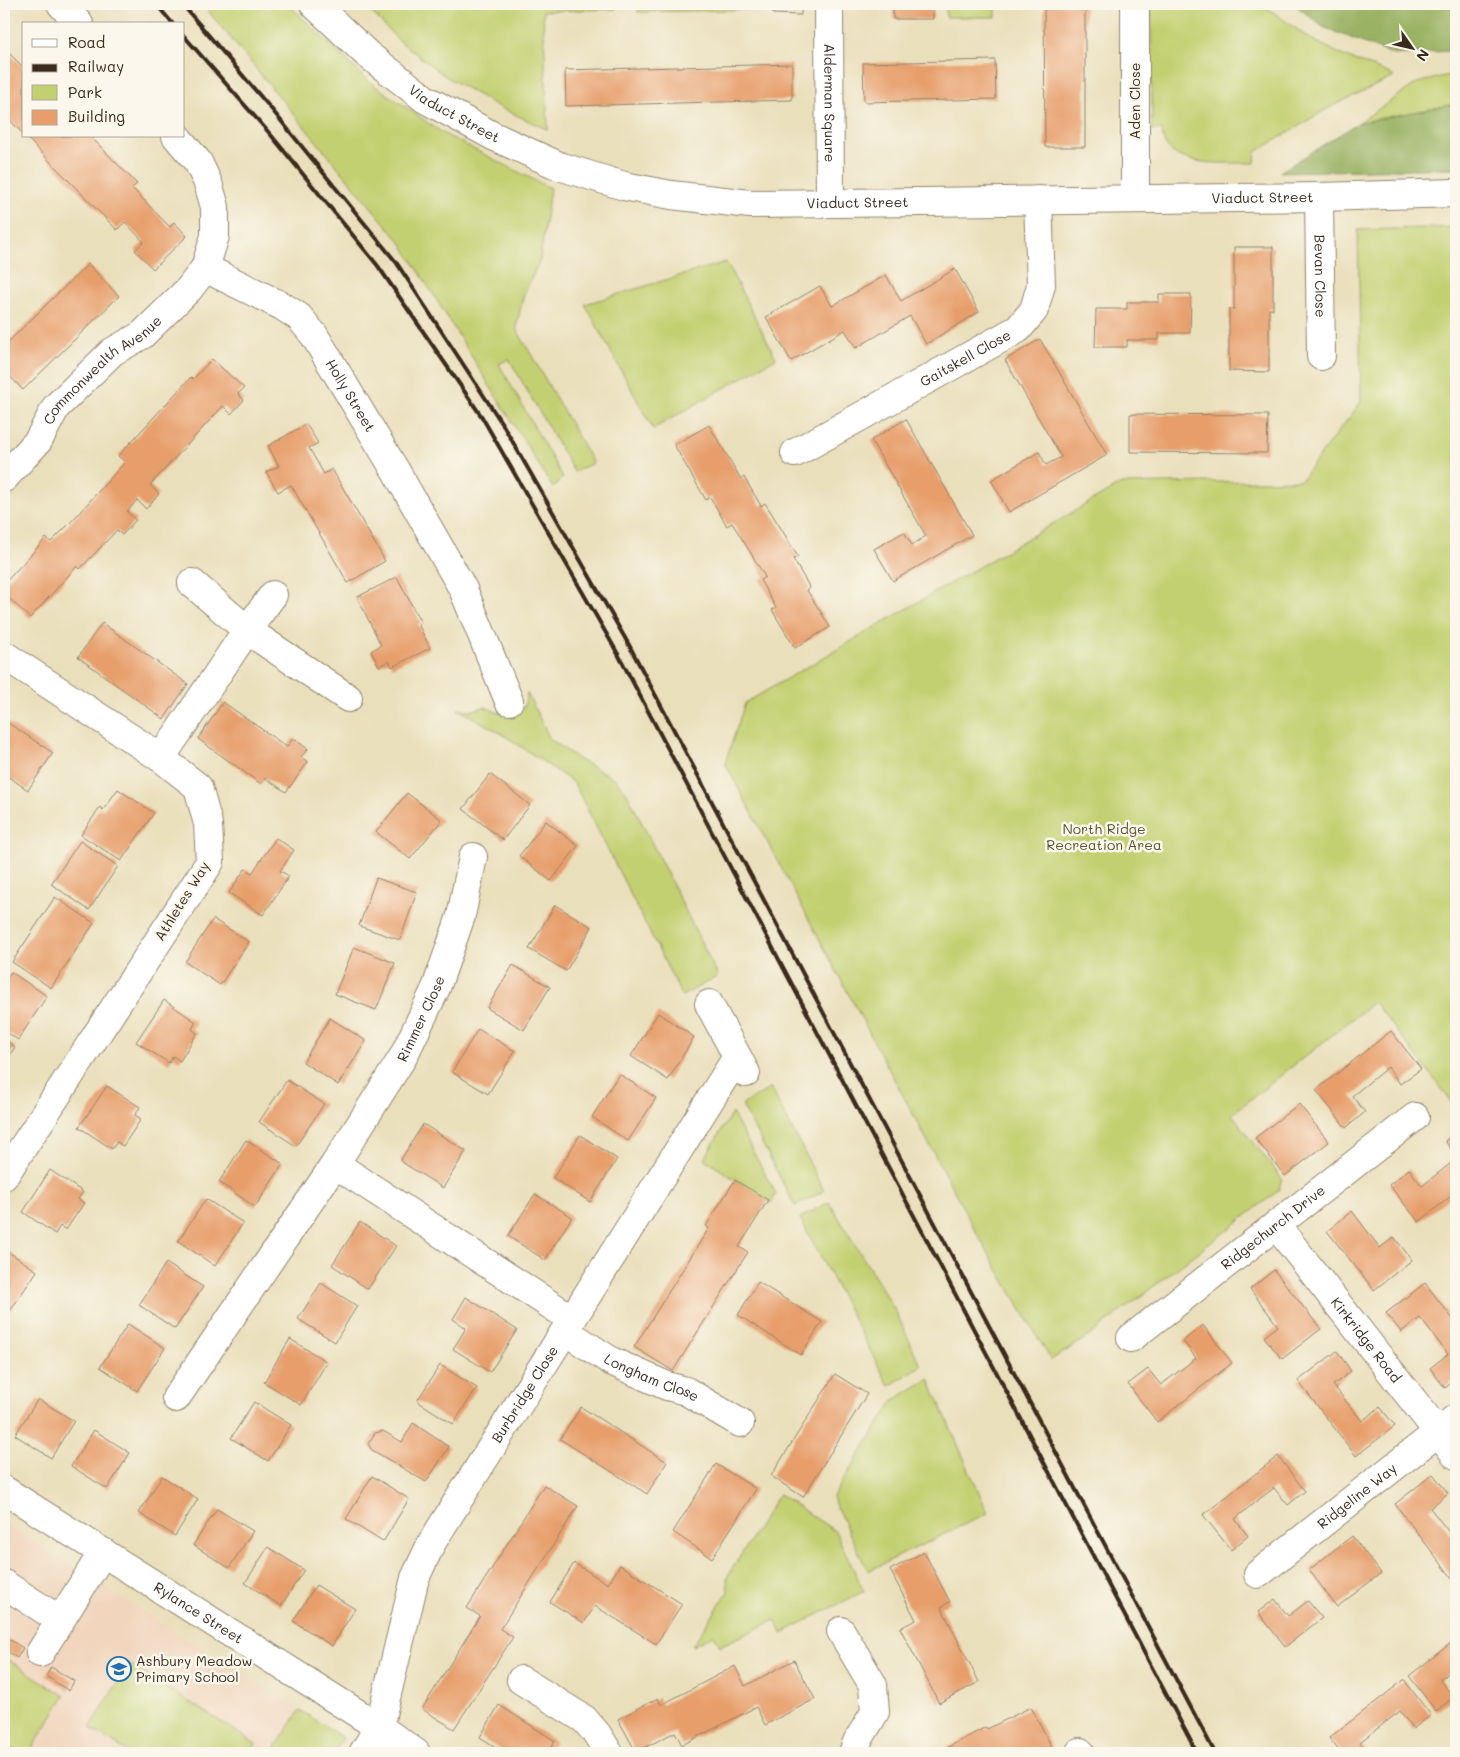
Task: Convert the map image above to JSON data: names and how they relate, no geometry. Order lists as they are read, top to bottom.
{
  "streets": {
    "street": [
      "Aden Close",
      "Alderman Square",
      "Viaduct Street",
      "Bevan Close",
      "Gaitskell Close",
      "Commonwealth Avenue",
      "Holly Street",
      "Athletes Way",
      "Rimmer Close",
      "Ridgechurch Drive",
      "Kirkridge Road",
      "Longham Close",
      "Burbridge Close",
      "Ridgeline Way",
      "Rylance Street"
    ]
  },
  "crossings": [
    ["Aden Close", "Viaduct Street"],
    ["Alderman Square", "Viaduct Street"],
    ["Viaduct Street", "Bevan Close"],
    ["Viaduct Street", "Gaitskell Close"],
    ["Commonwealth Avenue", "Holly Street"],
    ["Ridgechurch Drive", "Kirkridge Road"],
    ["Kirkridge Road", "Ridgeline Way"],
    ["Longham Close", "Burbridge Close"],
    ["Burbridge Close", "Rylance Street"]
  ],
  "parks": ["North Ridge Recreation Area"],
  "places": {
    "school or university": ["Ashbury Meadow Primary School"]
  },
  "legend": [
    "Road",
    "Railway",
    "Park",
    "Building"
  ],
  "north": "bottom right"
}
